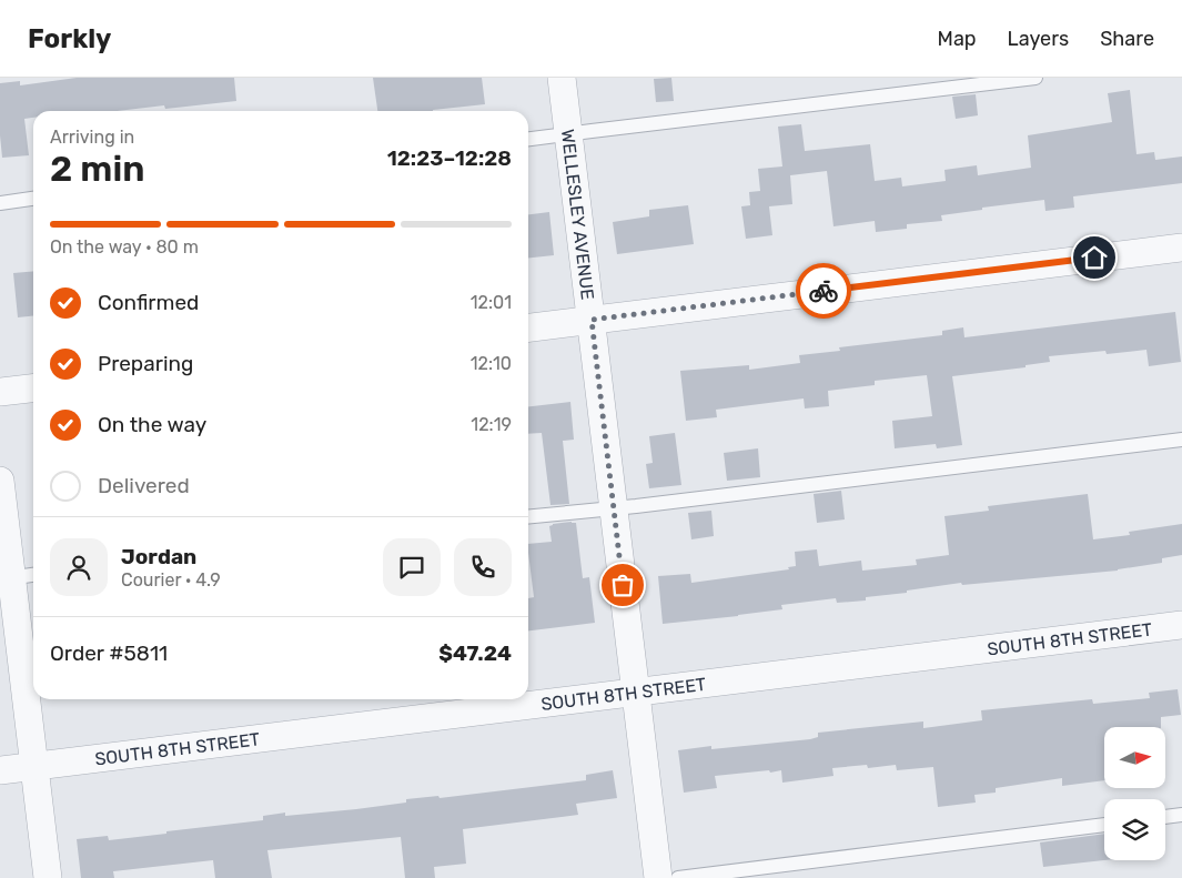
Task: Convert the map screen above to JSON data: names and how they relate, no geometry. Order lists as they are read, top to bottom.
{
  "streets": {
    "street": ["WELLESLEY AVENUE", "SOUTH 8TH STREET"]
  },
  "crossings": [
    ["WELLESLEY AVENUE", "SOUTH 8TH STREET"]
  ],
  "north": "right",
  "page": {
    "header": "Forkly",
    "nav": ["Map", "Layers", "Share"],
    "heading": ["2 min", "Arriving in", "12:23–12:28"],
    "panel": [
      "Jordan",
      "Courier · 4.9",
      "Order #5811",
      "$47.24"
    ],
    "bar": "On the way · 80 m",
    "list": [
      ["Confirmed", "12:01"],
      ["Preparing", "12:10"],
      ["On the way", "12:19"],
      "Delivered"
    ]
  }
}
